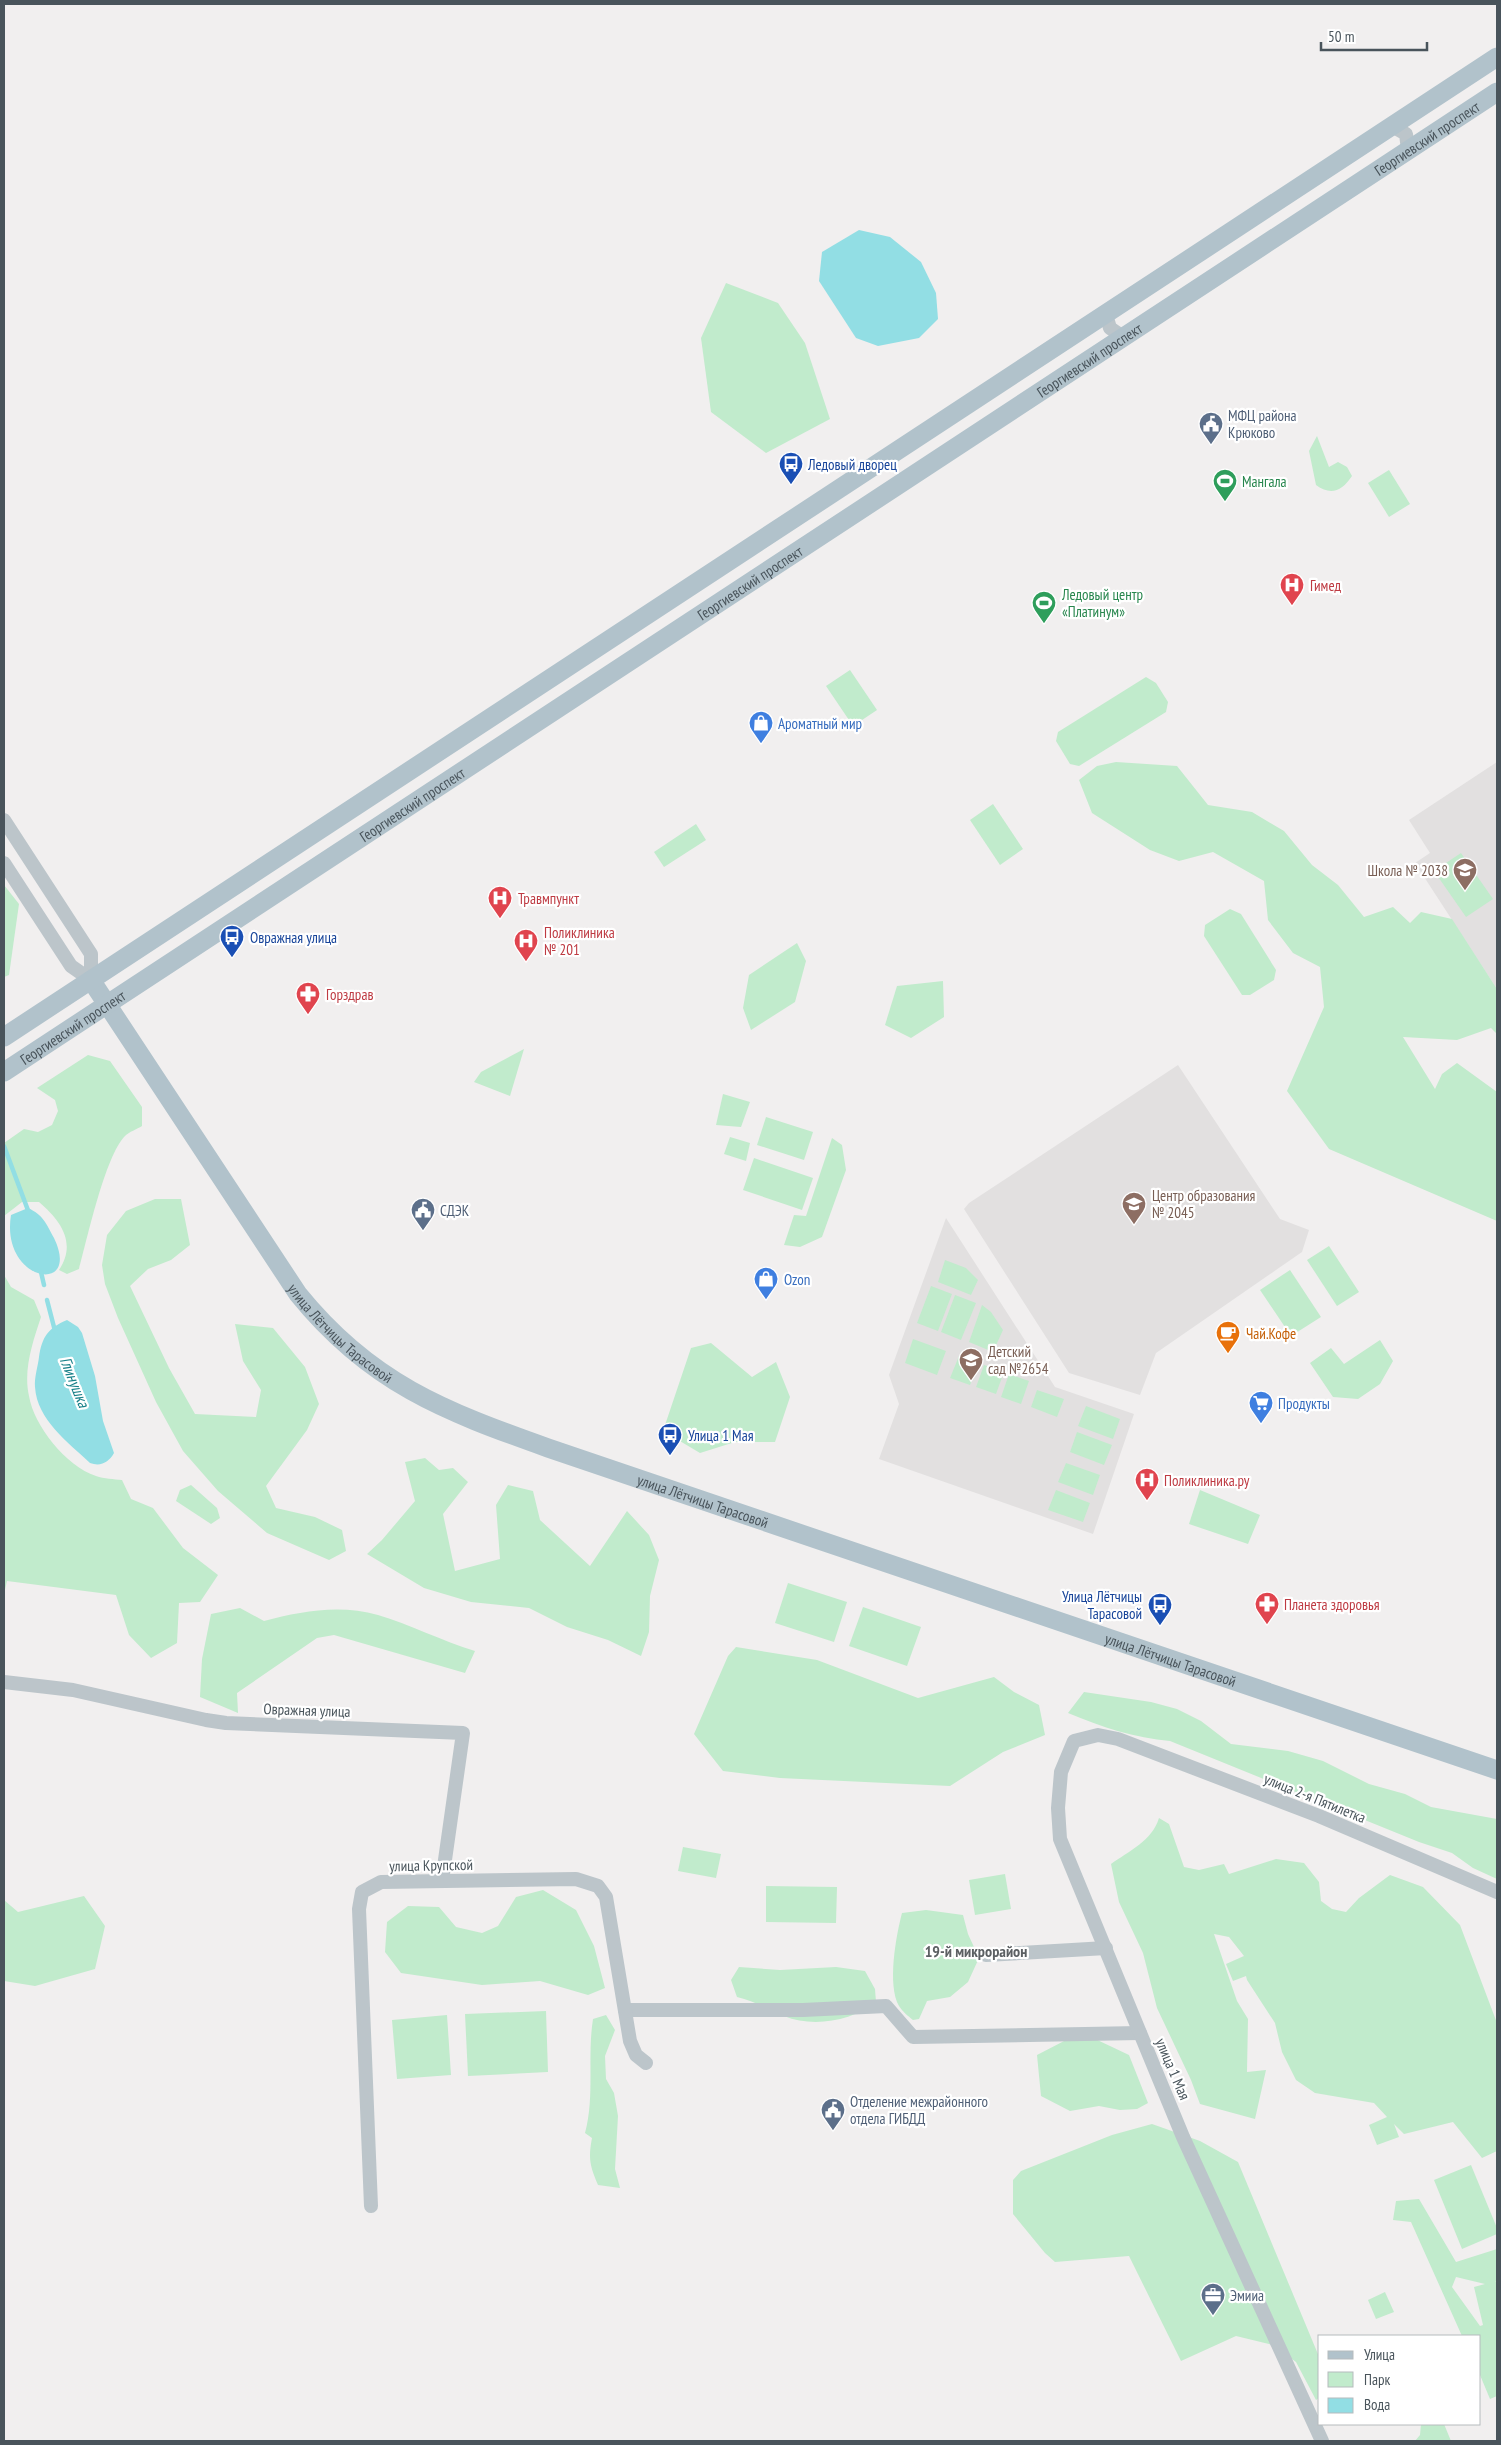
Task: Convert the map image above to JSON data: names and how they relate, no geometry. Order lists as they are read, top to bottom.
{
  "streets": {
    "main road": ["Георгиевский проспект", "улица Лётчицы Тарасовой"],
    "street": [
      "Овражная улица",
      "улица 2-я Пятилетка",
      "улица Крупской",
      "улица 1 Мая"
    ]
  },
  "crossings": [
    ["Георгиевский проспект", "улица Лётчицы Тарасовой"],
    ["Овражная улица", "улица Крупской"],
    ["улица 2-я Пятилетка", "улица 1 Мая"]
  ],
  "districts": ["19-й микрорайон"],
  "water": ["Глинушка"],
  "places": {
    "public building": ["МФЦ района Крюково", "СДЭК", "Отделение межрайонного отдела ГИБДД"],
    "bus stop": [
      "Ледовый дворец",
      "Овражная улица",
      "Улица 1 Мая",
      "Улица Лётчицы Тарасовой"
    ],
    "sports": ["Мангала", "Ледовый центр «Платинум»"],
    "hospital": [
      "Гимед",
      "Травмпункт",
      "Поликлиника № 201",
      "Поликлиника.ру"
    ],
    "shop": ["Ароматный мир", "Ozon"],
    "school or university": ["Школа № 2038", "Центр образования № 2045", "Детский сад №2654"],
    "pharmacy": ["Горздрав", "Планета здоровья"],
    "cafe": ["Чай.Кофе"],
    "supermarket": ["Продукты"],
    "office": ["Эмииа"]
  },
  "legend": ["Улица", "Парк", "Вода"],
  "scale_bar": "50 m"
}
